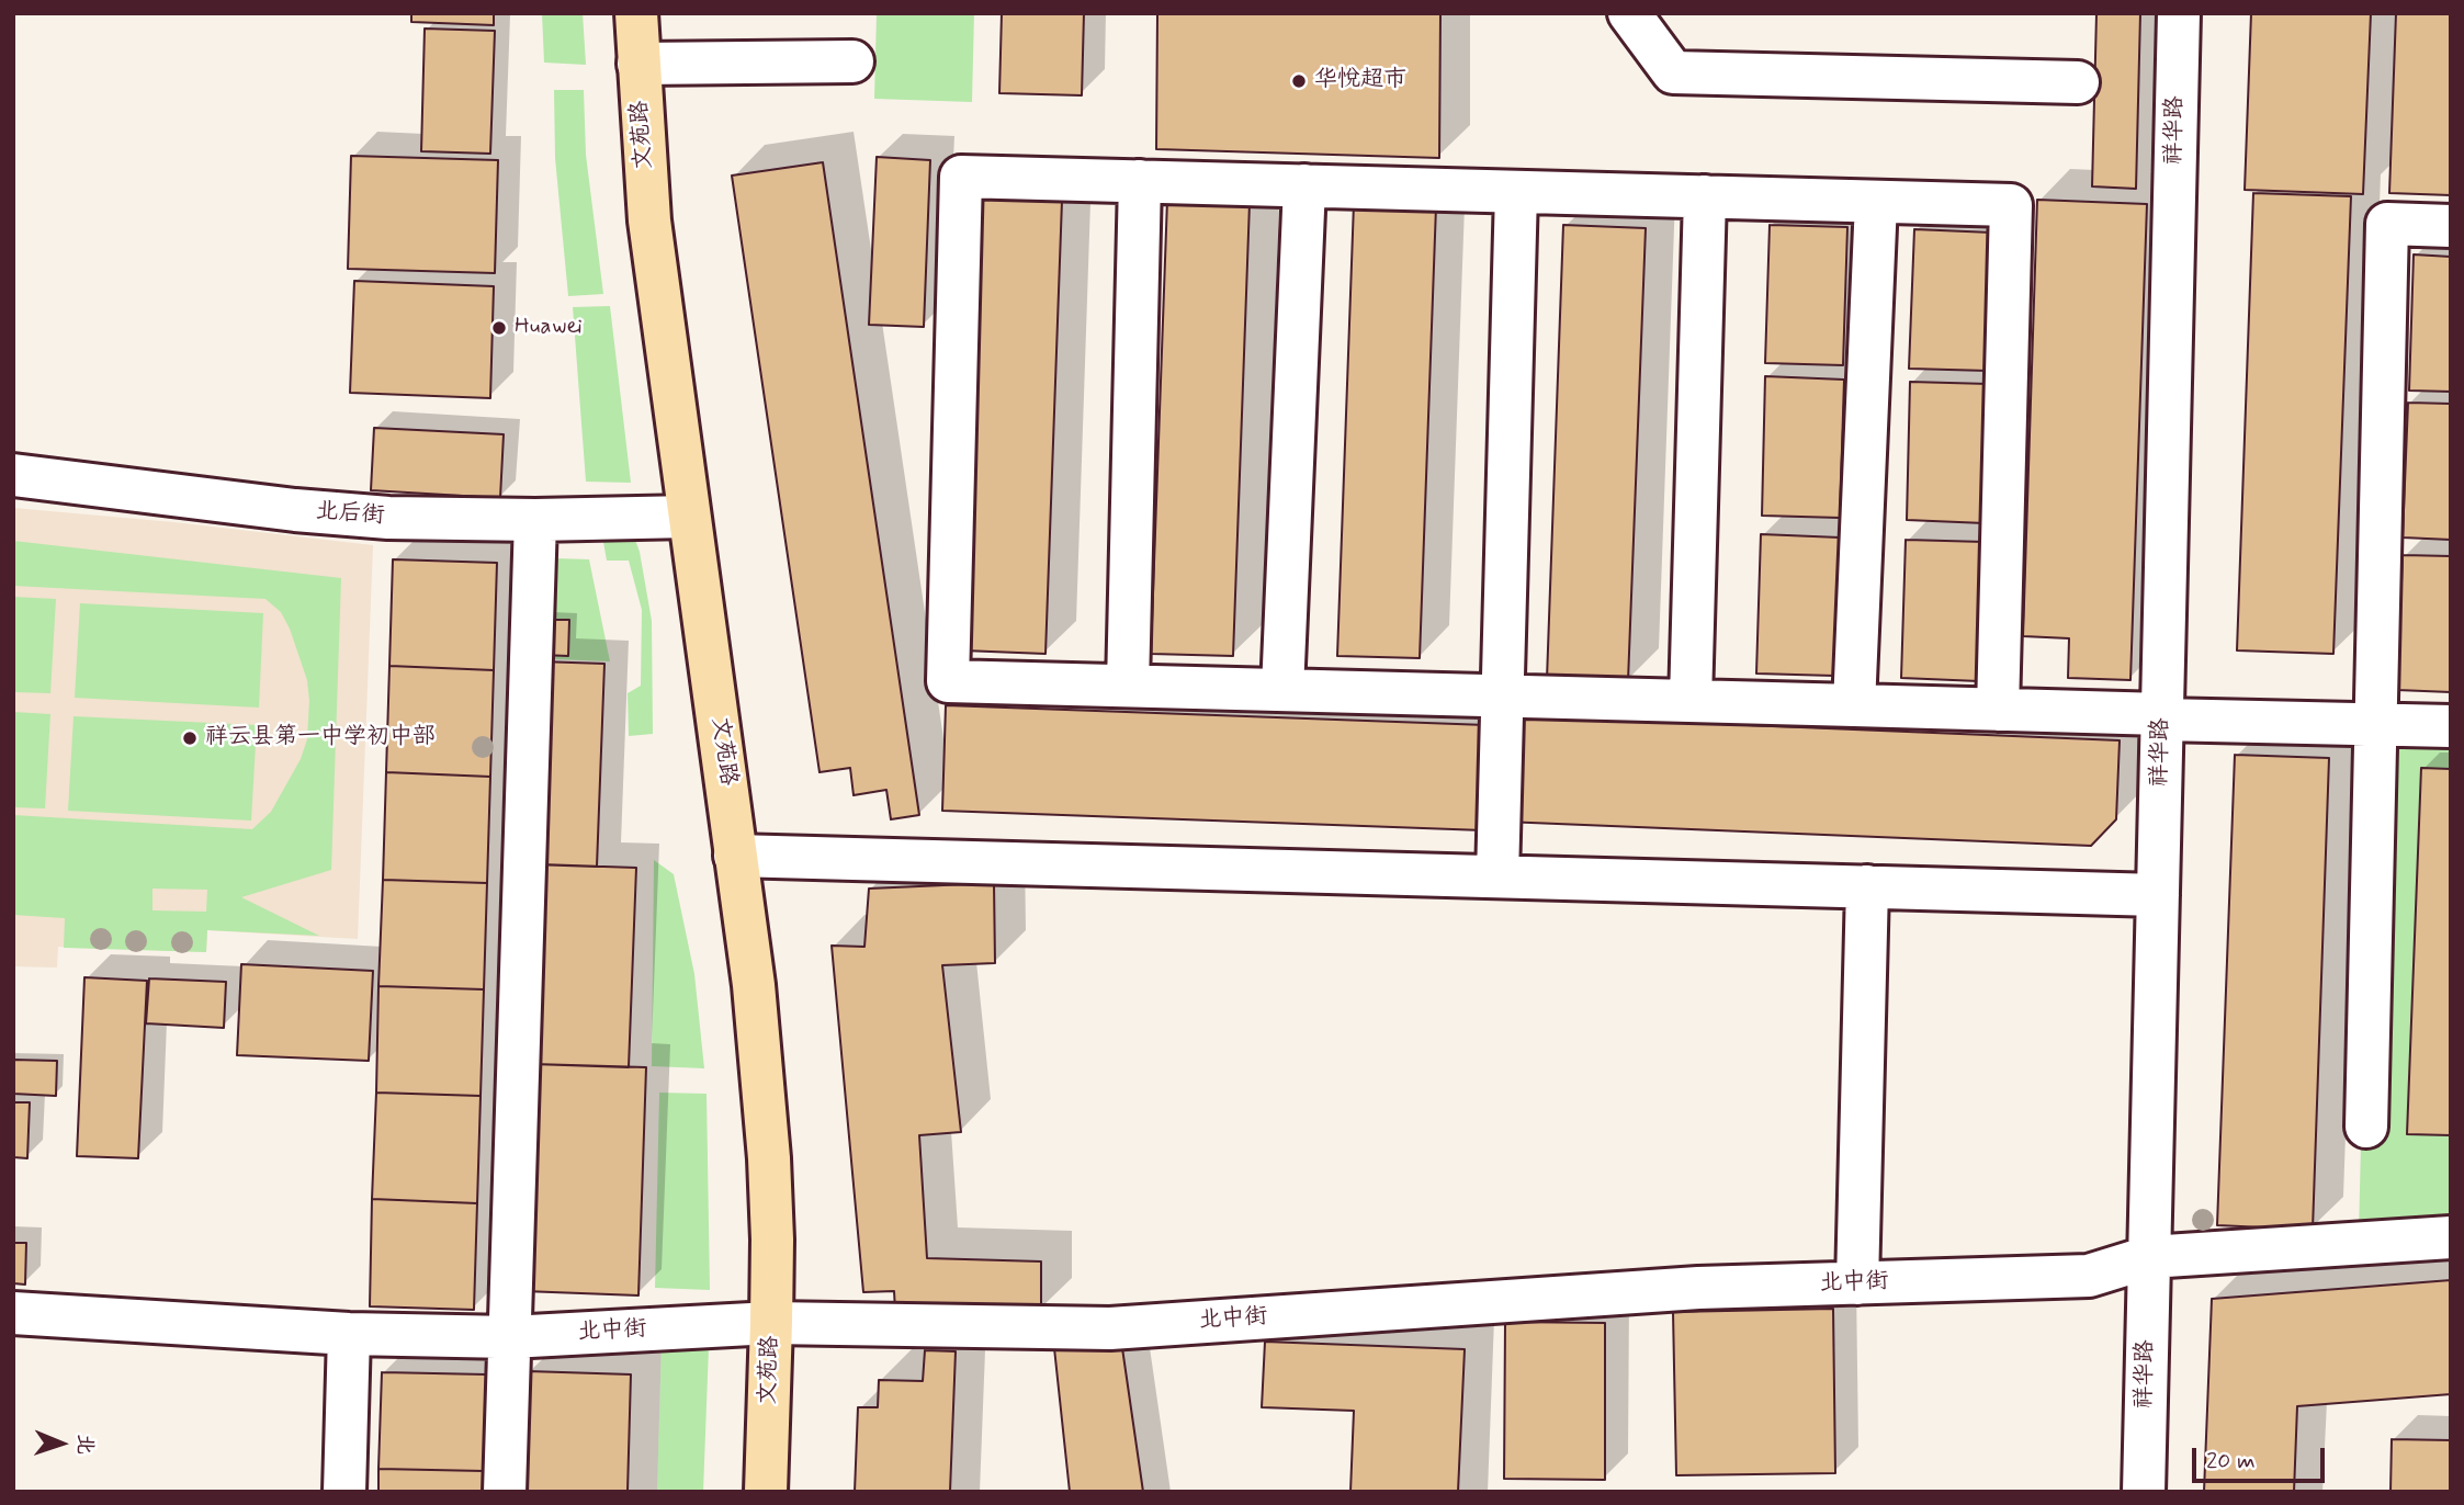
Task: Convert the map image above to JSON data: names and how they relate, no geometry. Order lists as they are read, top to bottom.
{
  "streets": {
    "main road": ["文苑路"],
    "street": ["祥华路", "北后街", "北中街"]
  },
  "crossings": [
    ["祥华路", "北中街"],
    ["文苑路", "北后街"],
    ["文苑路", "北中街"]
  ],
  "places": ["华悦超市", "Huawei", "祥云县第一中学初中部"],
  "scale_bar": "20 m",
  "north": "right"
}
